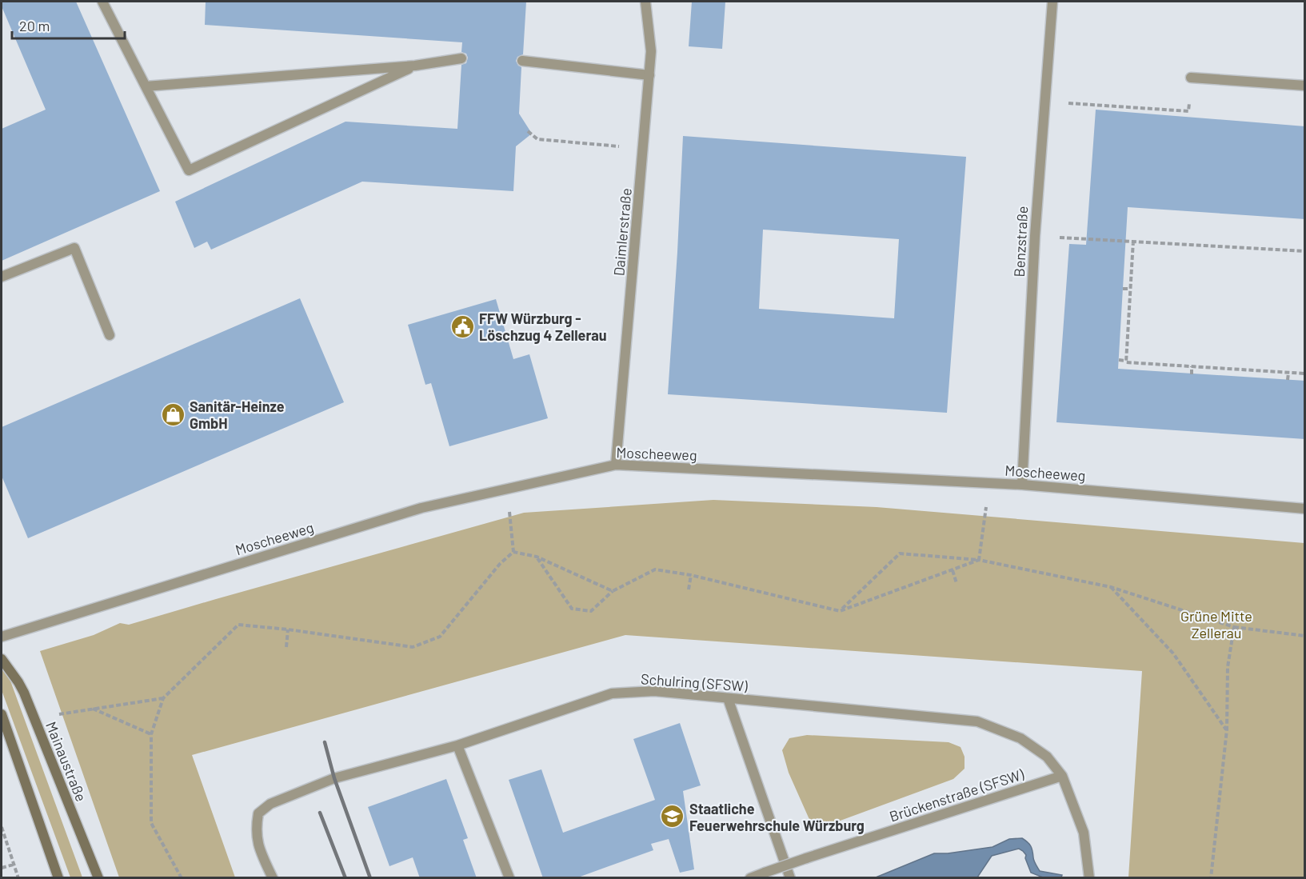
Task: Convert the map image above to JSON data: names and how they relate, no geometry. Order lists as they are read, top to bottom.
{
  "streets": {
    "main road": ["Mainaustraße"],
    "street": [
      "Daimlerstraße",
      "Benzstraße",
      "Moscheeweg",
      "Schulring (SFSW)",
      "Brückenstraße (SFSW)"
    ]
  },
  "crossings": [
    ["Daimlerstraße", "Moscheeweg"],
    ["Benzstraße", "Moscheeweg"],
    ["Schulring (SFSW)", "Brückenstraße (SFSW)"]
  ],
  "parks": ["Grüne Mitte Zellerau"],
  "places": {
    "public building": ["FFW Würzburg - Löschzug 4 Zellerau"],
    "shop": ["Sanitär-Heinze GmbH"],
    "school or university": ["Staatliche Feuerwehrschule Würzburg"]
  },
  "scale_bar": "20 m"
}
